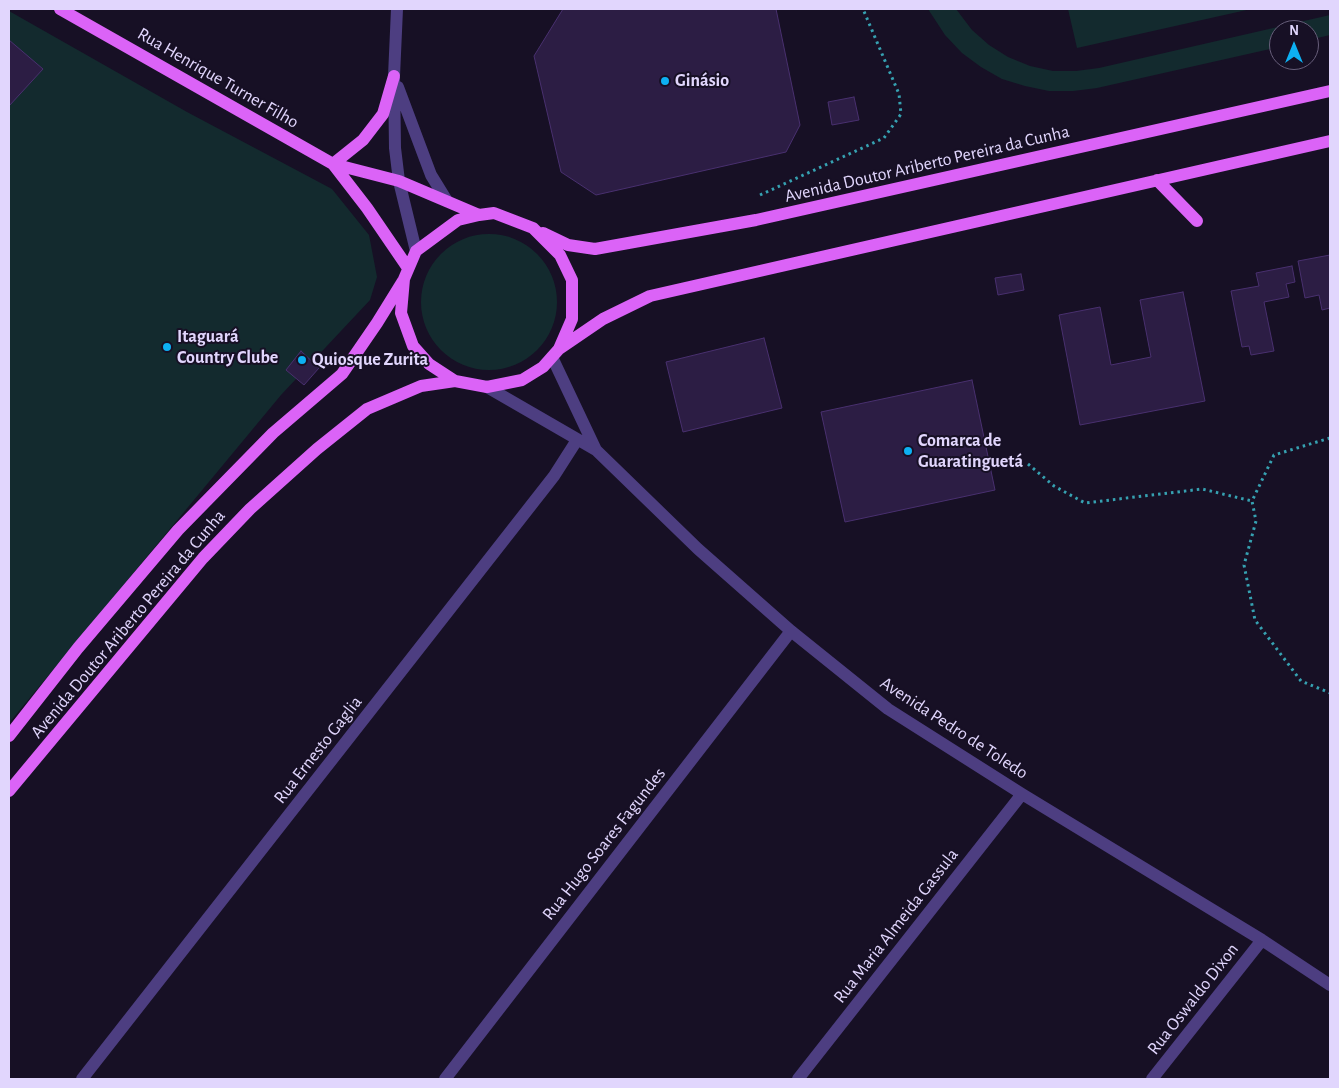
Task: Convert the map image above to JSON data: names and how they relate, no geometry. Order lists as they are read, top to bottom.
{
  "streets": {
    "main road": ["Rua Henrique Turner Filho", "Avenida Doutor Ariberto Pereira da Cunha"],
    "street": [
      "Avenida Pedro de Toledo",
      "Rua Ernesto Gaglia",
      "Rua Hugo Soares Fagundes",
      "Rua Maria Almeida Gassula",
      "Rua Oswaldo Dixon"
    ]
  },
  "crossings": [
    ["Rua Henrique Turner Filho", "Avenida Doutor Ariberto Pereira da Cunha"],
    ["Rua Henrique Turner Filho", "Avenida Pedro de Toledo"],
    ["Avenida Doutor Ariberto Pereira da Cunha", "Avenida Pedro de Toledo"],
    ["Avenida Pedro de Toledo", "Rua Ernesto Gaglia"],
    ["Avenida Pedro de Toledo", "Rua Hugo Soares Fagundes"],
    ["Avenida Pedro de Toledo", "Rua Maria Almeida Gassula"],
    ["Avenida Pedro de Toledo", "Rua Oswaldo Dixon"]
  ],
  "places": [
    "Ginásio",
    "Itaguará Country Clube",
    "Quiosque Zurita",
    "Comarca de Guaratinguetá"
  ],
  "north": "top"
}
